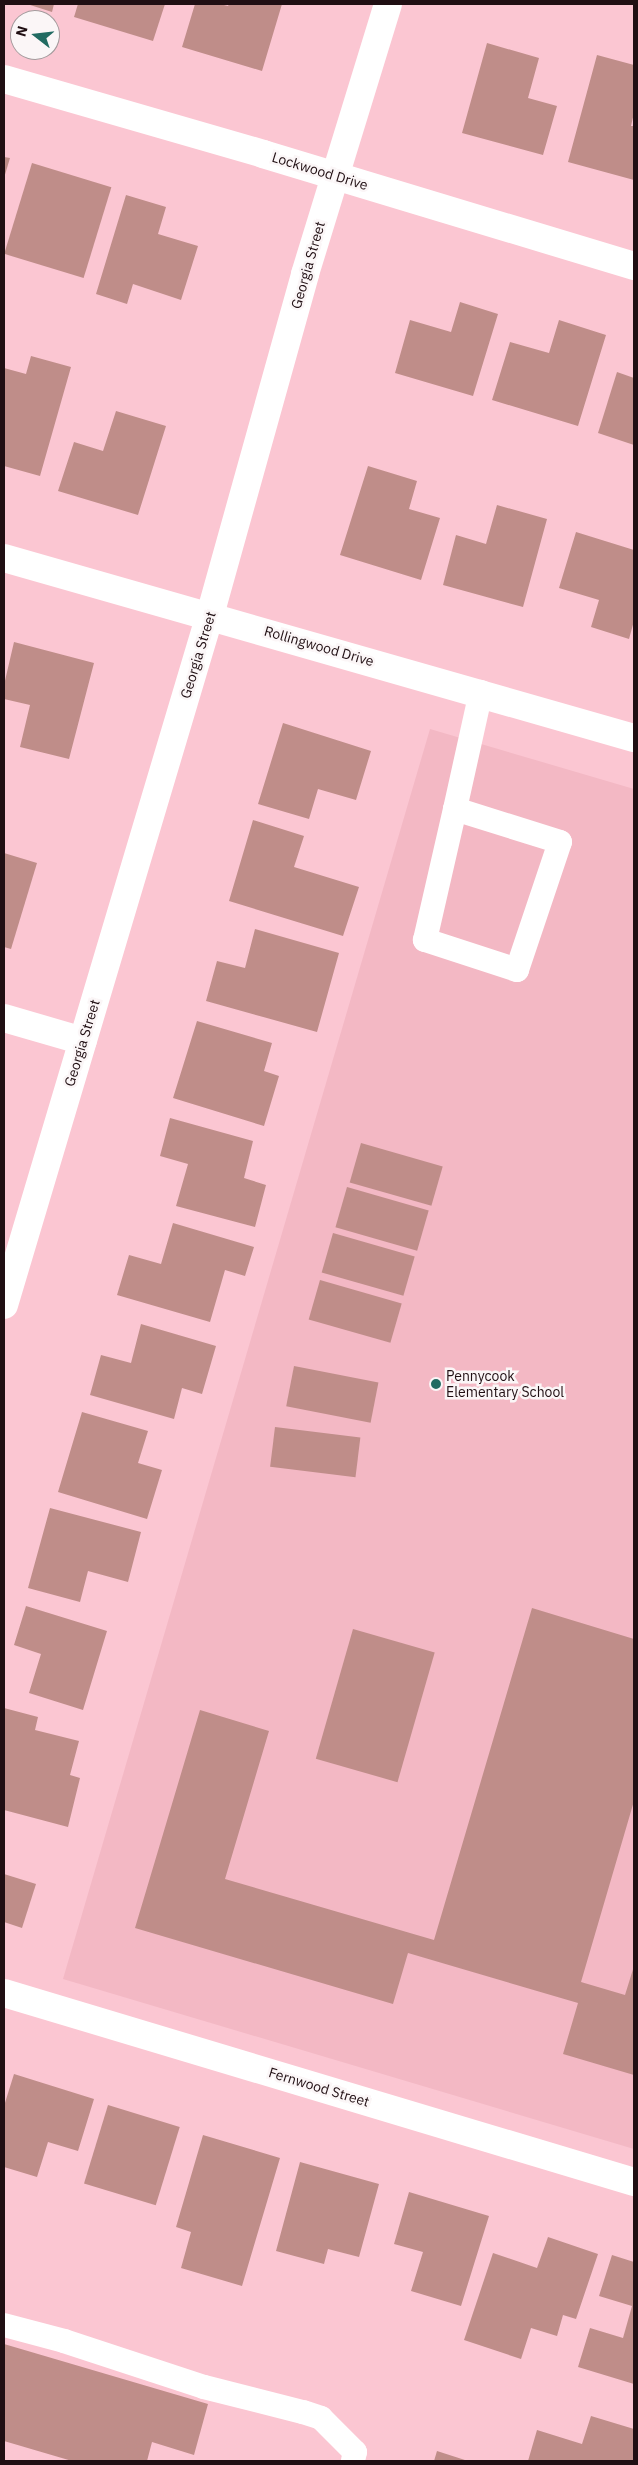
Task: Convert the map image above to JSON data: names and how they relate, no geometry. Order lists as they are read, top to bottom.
{
  "streets": {
    "street": [
      "Lockwood Drive",
      "Georgia Street",
      "Rollingwood Drive",
      "Fernwood Street"
    ]
  },
  "crossings": [
    ["Lockwood Drive", "Georgia Street"],
    ["Georgia Street", "Rollingwood Drive"]
  ],
  "places": ["Pennycook Elementary School"],
  "north": "left"
}
